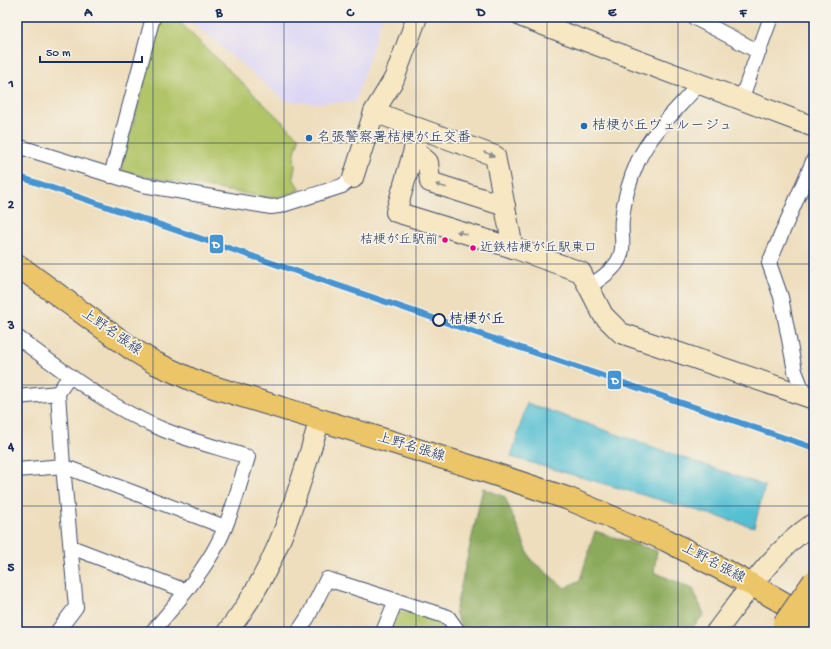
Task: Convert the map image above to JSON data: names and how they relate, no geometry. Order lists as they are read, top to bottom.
{
  "streets": {
    "main road": ["上野名張線"]
  },
  "places": [
    "桔梗が丘ヴェルージュ",
    "名張警察署桔梗が丘交番",
    "桔梗が丘駅前",
    "近鉄桔梗が丘駅東口",
    "桔梗が丘"
  ],
  "lines": ["transit line D"],
  "scale_bar": "50 m",
  "grid": {
    "columns": [
      "A",
      "B",
      "C",
      "D",
      "E",
      "F"
    ],
    "rows": [
      "1",
      "2",
      "3",
      "4",
      "5"
    ]
  }
}
